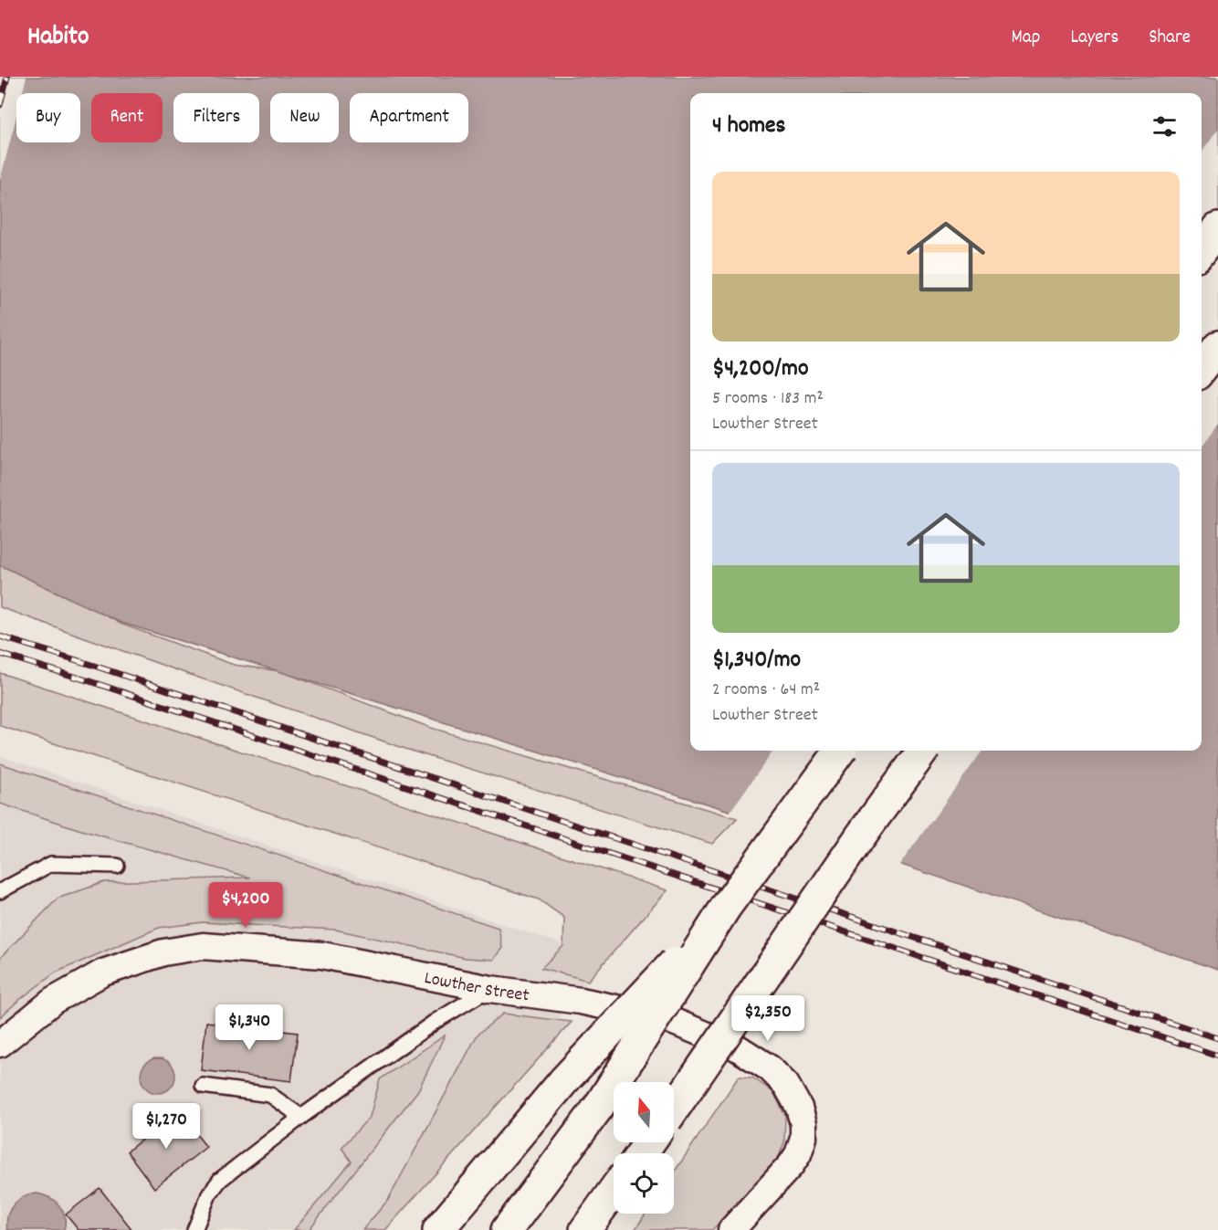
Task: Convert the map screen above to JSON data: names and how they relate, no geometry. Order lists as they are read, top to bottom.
{
  "streets": {
    "street": ["Lowther Street"]
  },
  "north": "top",
  "page": {
    "header": "Habito",
    "nav": ["Map", "Layers", "Share"],
    "chip": [
      "Buy",
      "Rent",
      "Filters",
      "New",
      "Apartment"
    ],
    "heading": "4 homes",
    "list": [
      {
        "name": "$4,200/mo",
        "note": "5 rooms · 183 m² · Lowther Street"
      },
      {
        "name": "$1,340/mo",
        "note": "2 rooms · 64 m² · Lowther Street"
      }
    ],
    "price": [
      "$4,200",
      "$2,350",
      "$1,340",
      "$1,270"
    ]
  }
}
